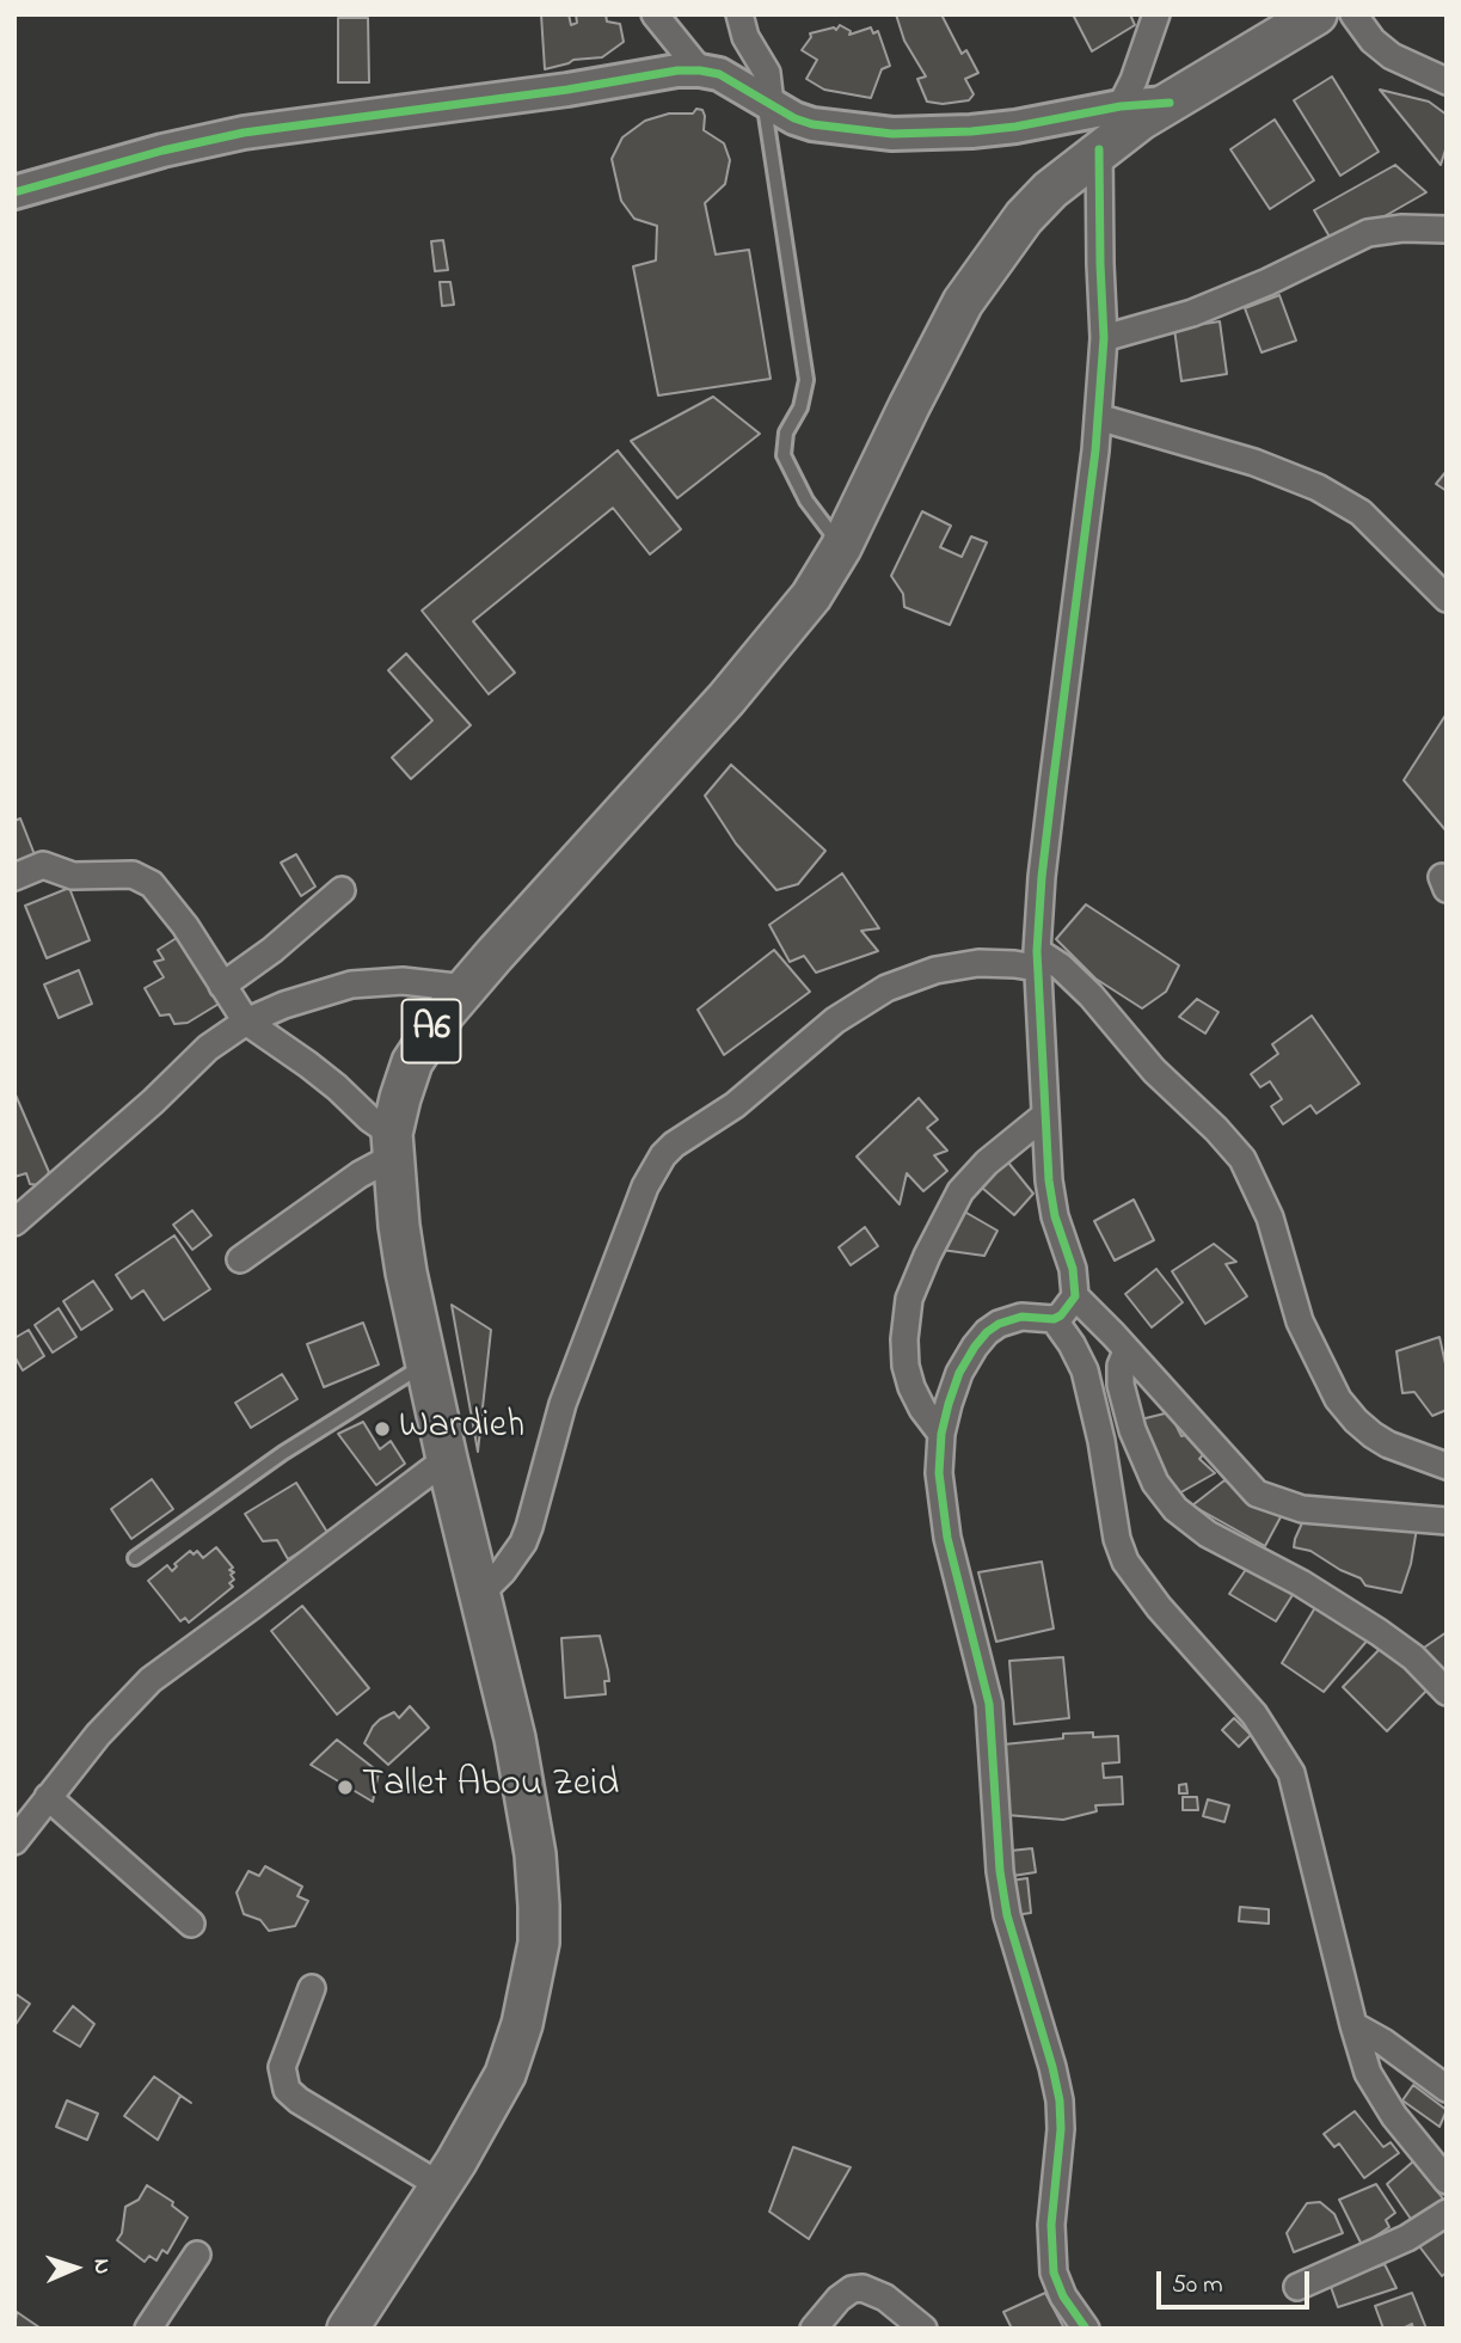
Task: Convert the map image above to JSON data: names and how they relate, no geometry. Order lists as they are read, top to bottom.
{
  "streets": {
    "highway": ["A6"]
  },
  "places": ["Wardieh", "Tallet Abou Zeid"],
  "scale_bar": "50 m",
  "north": "right"
}
